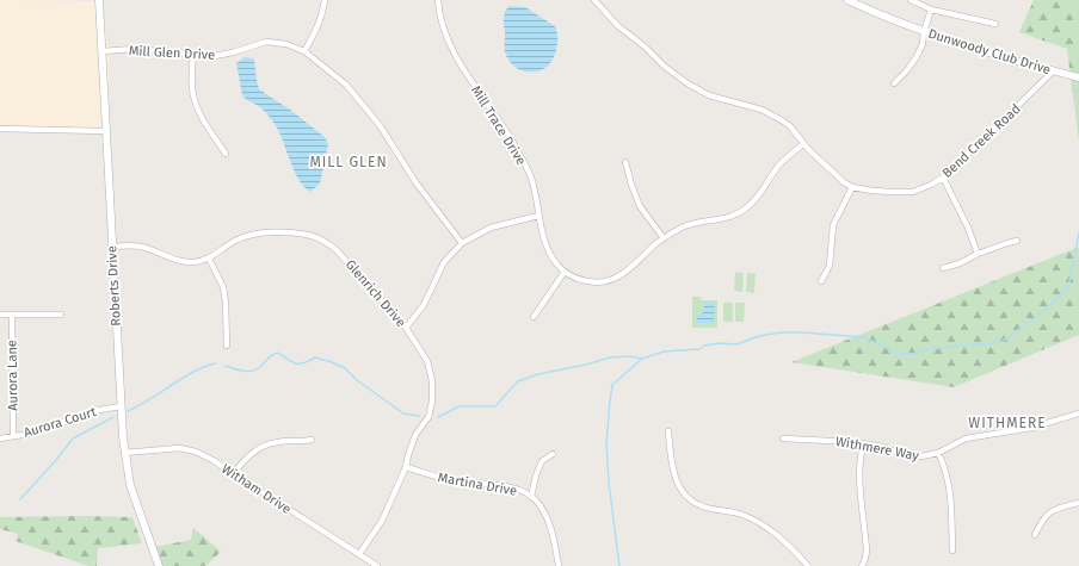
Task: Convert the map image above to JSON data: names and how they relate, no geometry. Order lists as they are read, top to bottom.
{
  "streets": {
    "street": [
      "Dunwoody Club Drive",
      "Mill Glen Drive",
      "Mill Trace Drive",
      "Bend Creek Road",
      "Roberts Drive",
      "Glenrich Drive",
      "Aurora Lane",
      "Aurora Court",
      "Withmere Way",
      "Martina Drive",
      "Witham Drive"
    ]
  },
  "crossings": [
    ["Dunwoody Club Drive", "Bend Creek Road"],
    ["Mill Glen Drive", "Roberts Drive"],
    ["Roberts Drive", "Glenrich Drive"],
    ["Roberts Drive", "Aurora Court"],
    ["Roberts Drive", "Witham Drive"],
    ["Glenrich Drive", "Martina Drive"],
    ["Glenrich Drive", "Witham Drive"],
    ["Aurora Lane", "Aurora Court"]
  ],
  "districts": ["MILL GLEN", "WITHMERE"]
}
